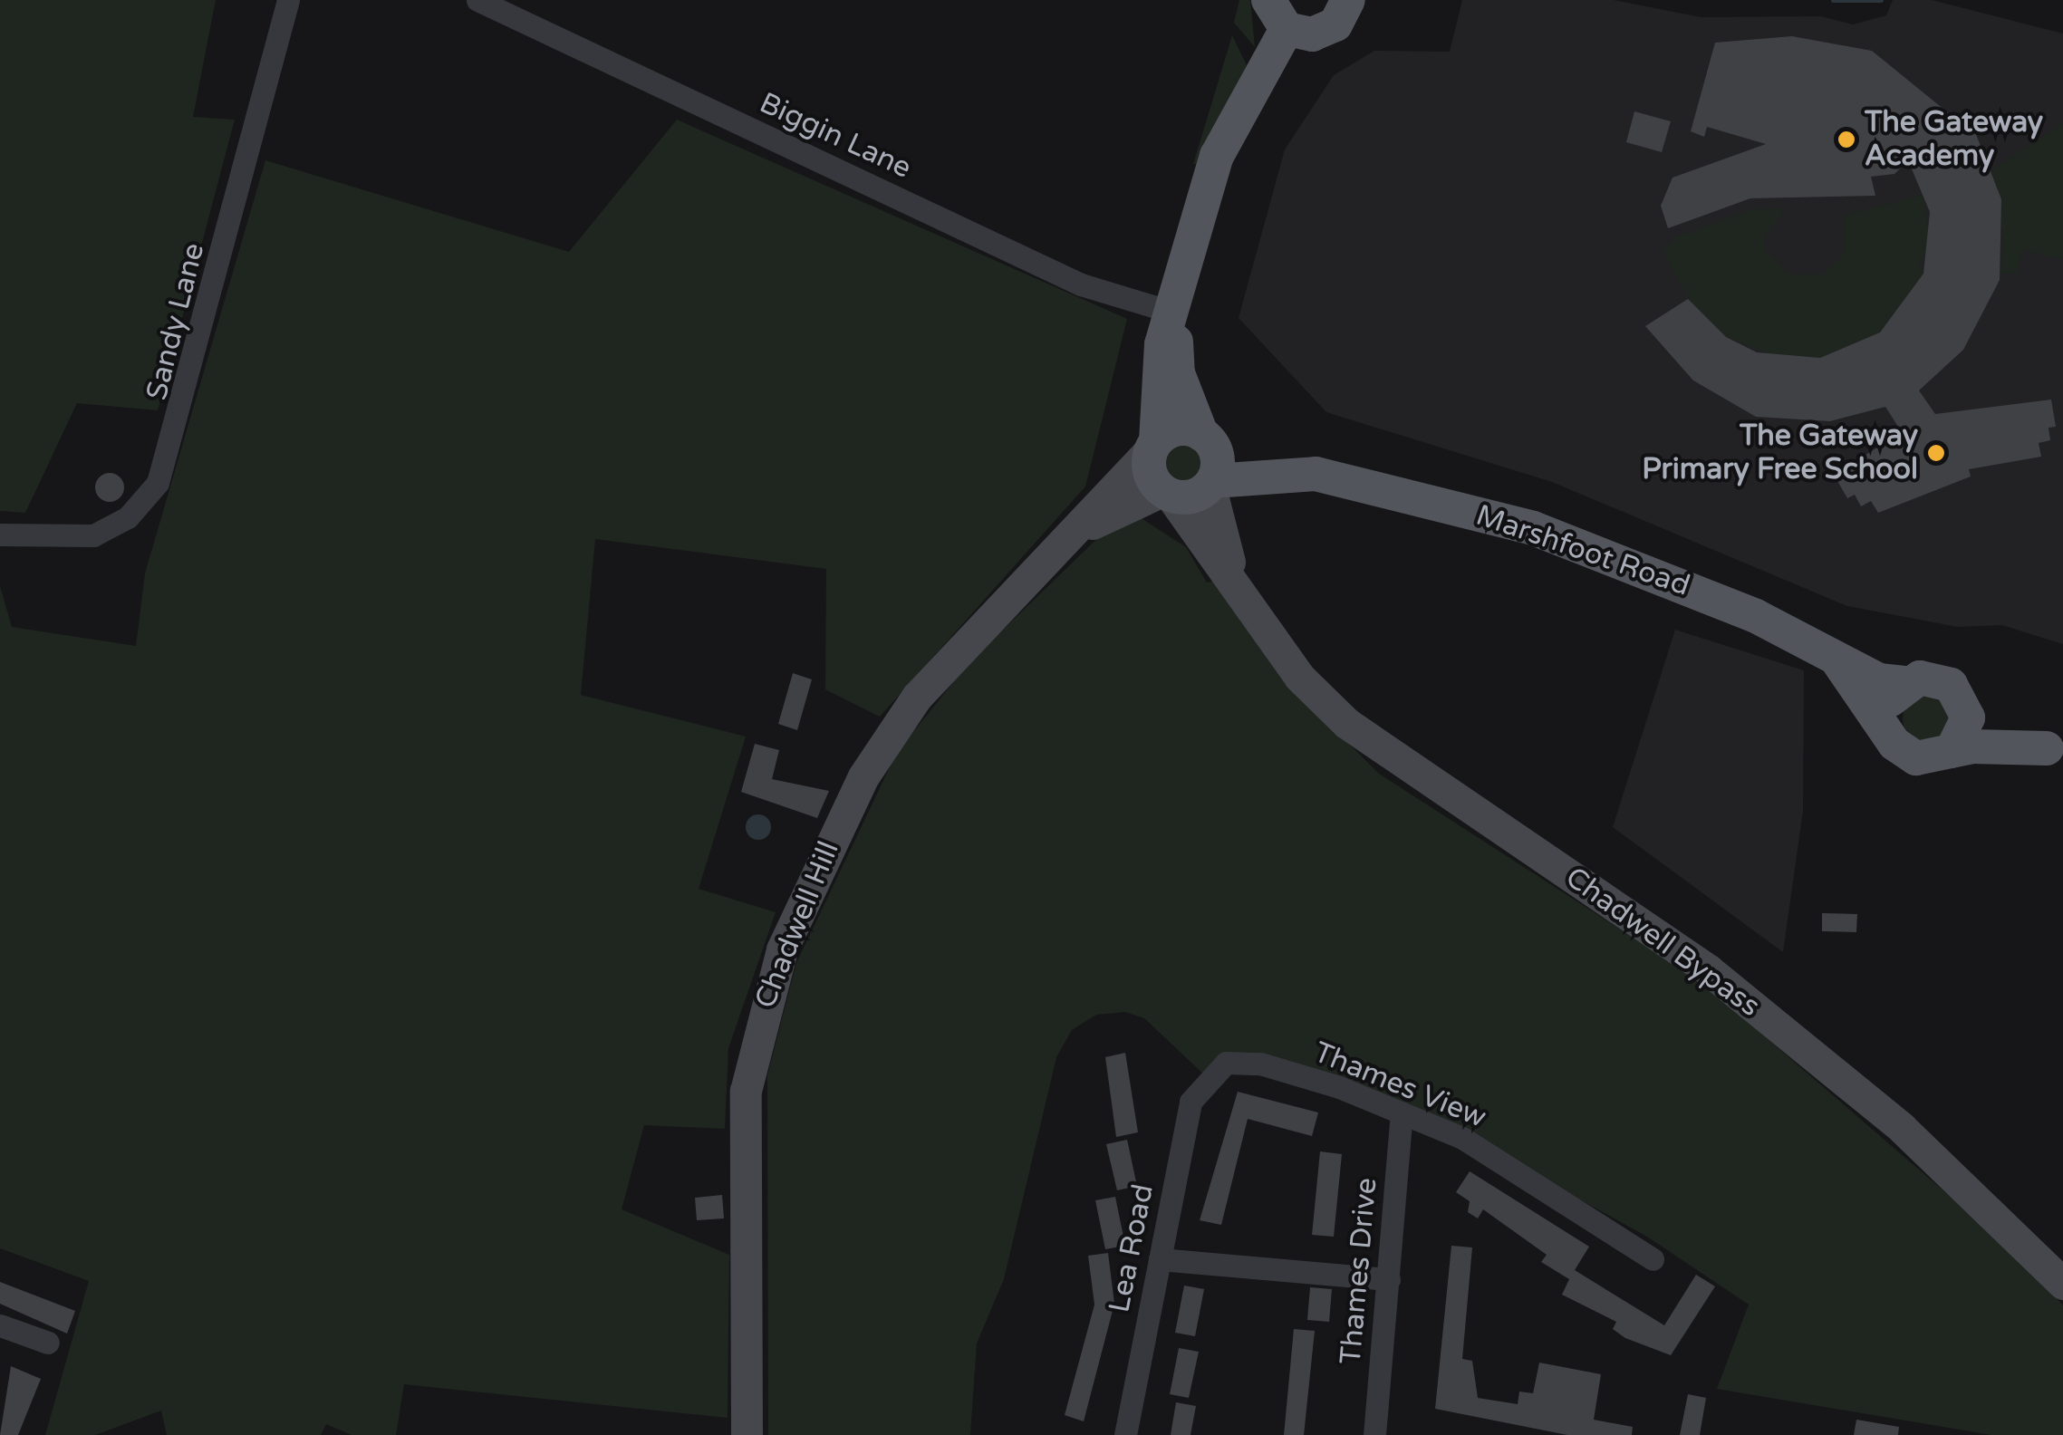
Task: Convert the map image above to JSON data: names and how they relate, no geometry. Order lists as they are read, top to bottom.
{
  "streets": {
    "main road": ["Marshfoot Road", "Chadwell Hill", "Chadwell Bypass"],
    "street": [
      "Biggin Lane",
      "Sandy Lane",
      "Thames View",
      "Lea Road",
      "Thames Drive"
    ]
  },
  "crossings": [
    ["Marshfoot Road", "Chadwell Hill"],
    ["Marshfoot Road", "Chadwell Bypass"],
    ["Chadwell Hill", "Chadwell Bypass"],
    ["Thames View", "Lea Road"],
    ["Thames View", "Thames Drive"]
  ],
  "places": ["The Gateway Academy", "The Gateway Primary Free School"]
}
